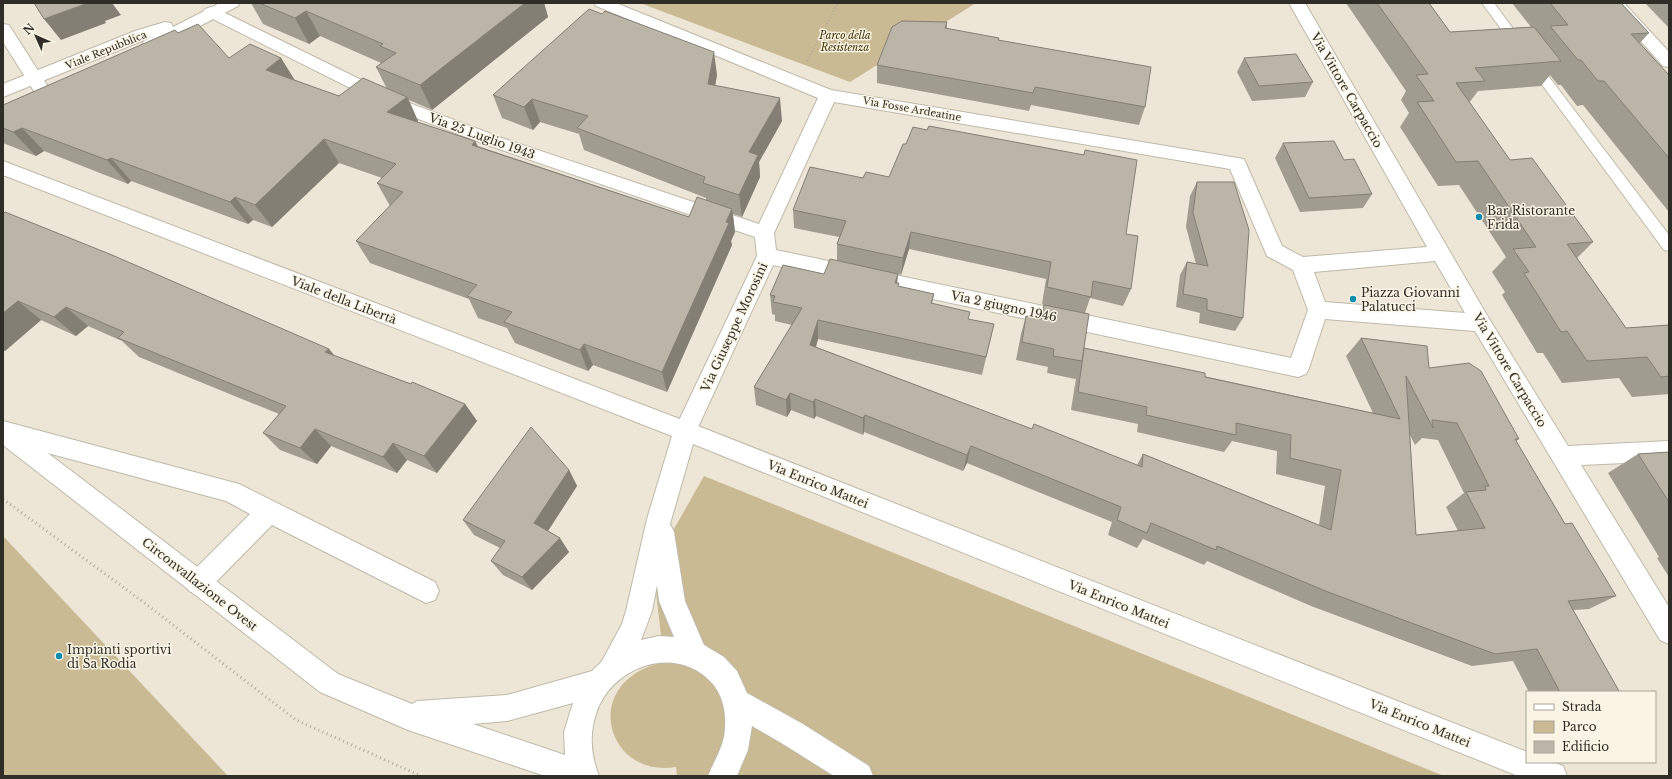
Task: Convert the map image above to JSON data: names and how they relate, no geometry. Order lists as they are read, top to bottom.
{
  "streets": {
    "street": [
      "Viale Repubblica",
      "Via Vittore Carpaccio",
      "Via Fosse Ardeatine",
      "Via 25 Luglio 1943",
      "Viale della Libertà",
      "Via 2 giugno 1946",
      "Via Giuseppe Morosini",
      "Via Enrico Mattei",
      "Circonvallazione Ovest"
    ]
  },
  "crossings": [
    ["Viale Repubblica", "Via 25 Luglio 1943"],
    ["Via 25 Luglio 1943", "Via Giuseppe Morosini"],
    ["Viale della Libertà", "Via Giuseppe Morosini"],
    ["Viale della Libertà", "Via Enrico Mattei"],
    ["Via 2 giugno 1946", "Via Giuseppe Morosini"],
    ["Via Giuseppe Morosini", "Via Enrico Mattei"],
    ["Via Giuseppe Morosini", "Circonvallazione Ovest"]
  ],
  "parks": ["Parco della Resistenza"],
  "places": ["Bar Ristorante Frida", "Piazza Giovanni Palatucci", "Impianti sportivi di Sa Rodia"],
  "legend": ["Strada", "Parco", "Edificio"],
  "north": "top left"
}
